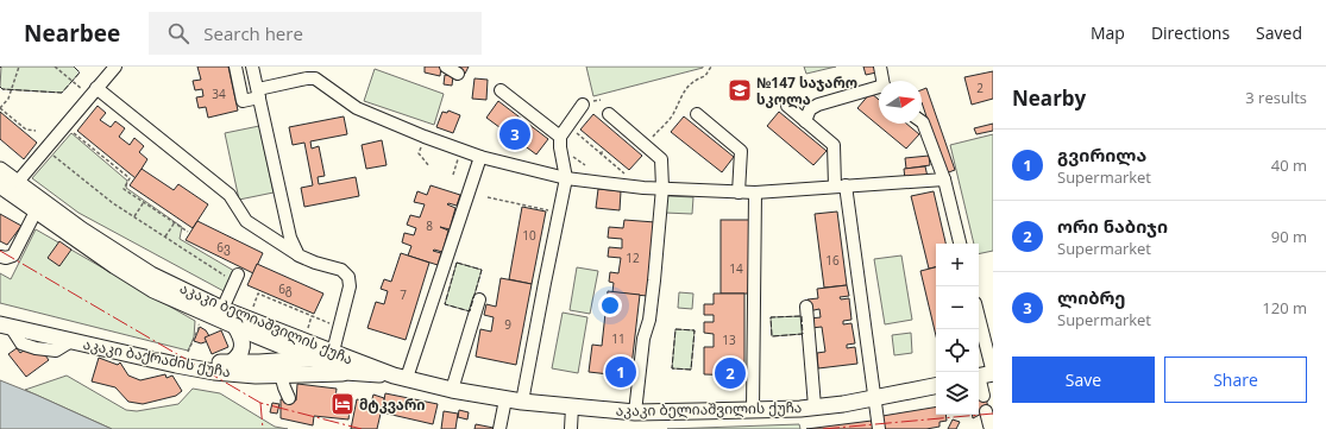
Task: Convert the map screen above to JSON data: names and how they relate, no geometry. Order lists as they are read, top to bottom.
{
  "streets": {
    "main road": ["აკაკი ბელიაშვილის ქუჩა", "აკაკი ბაქრაძის ქუჩა"]
  },
  "crossings": [
    ["აკაკი ბელიაშვილის ქუჩა", "აკაკი ბაქრაძის ქუჩა"]
  ],
  "places": {
    "school or university": ["№147 საჯარო სკოლა"],
    "hotel": ["მტკვარი"]
  },
  "house_numbers": [
    "2",
    "34",
    "8",
    "10",
    "6ვ",
    "12",
    "16",
    "14",
    "6გ",
    "7",
    "9",
    "11",
    "13"
  ],
  "north": "right",
  "page": {
    "header": "Nearbee",
    "search": "Search here",
    "nav": ["Map", "Directions", "Saved"],
    "heading": ["Nearby", "3 results"],
    "pins": ["3", "1", "2"],
    "list": [
      {
        "mark": "1",
        "name": "გვირილა",
        "note": "Supermarket",
        "value": "40 m"
      },
      {
        "mark": "2",
        "name": "ორი ნაბიჯი",
        "note": "Supermarket",
        "value": "90 m"
      },
      {
        "mark": "3",
        "name": "ლიბრე",
        "note": "Supermarket",
        "value": "120 m"
      }
    ],
    "map_buttons": ["+", "−"],
    "buttons": ["Save", "Share"]
  }
}
